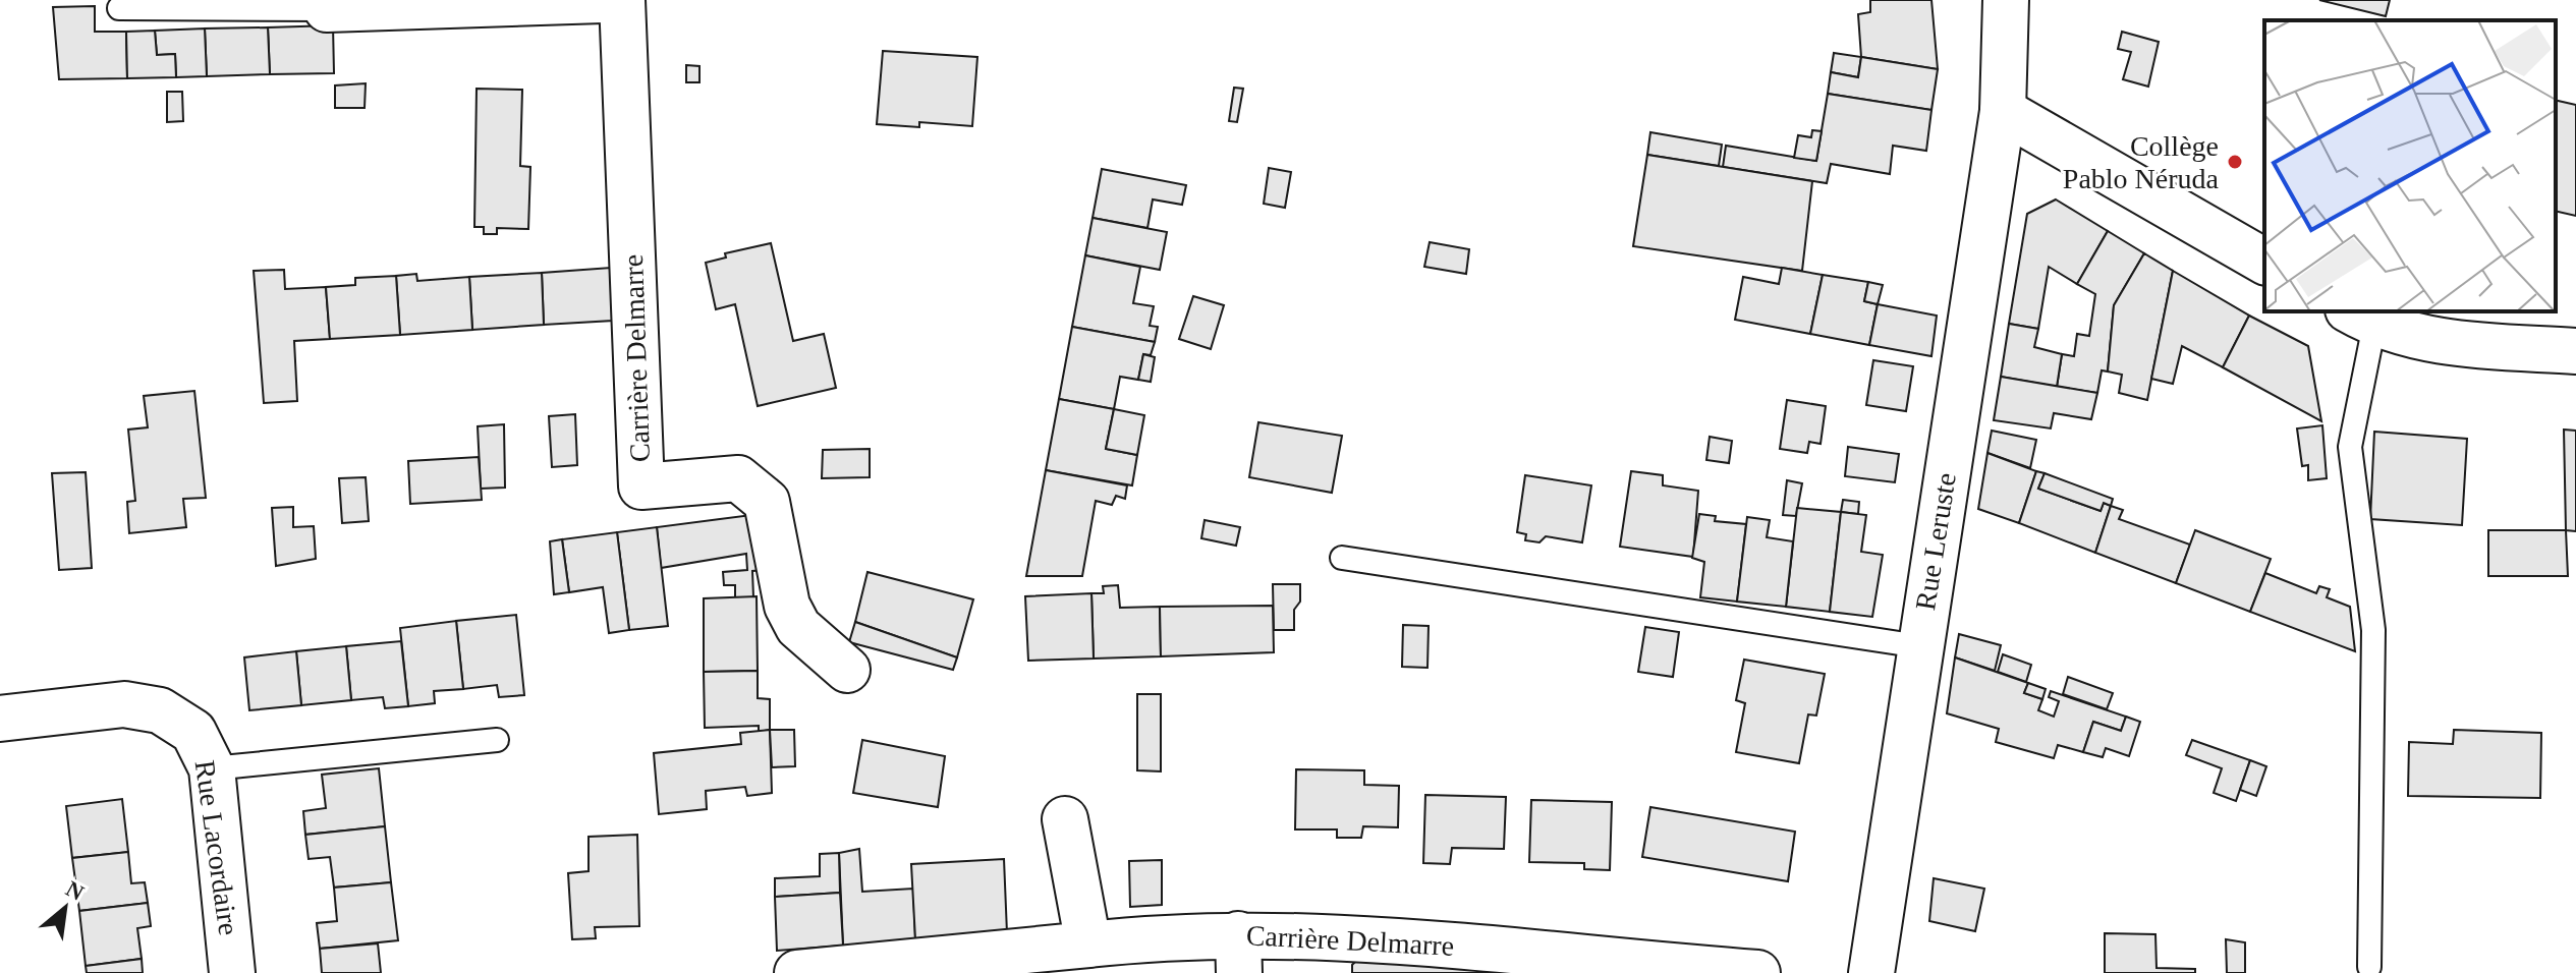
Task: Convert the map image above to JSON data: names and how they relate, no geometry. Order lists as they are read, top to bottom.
{
  "streets": {
    "street": ["Carrière Delmarre", "Rue Leruste", "Rue Lacordaire"]
  },
  "places": ["Collège Pablo Néruda"],
  "north": "top right"
}
